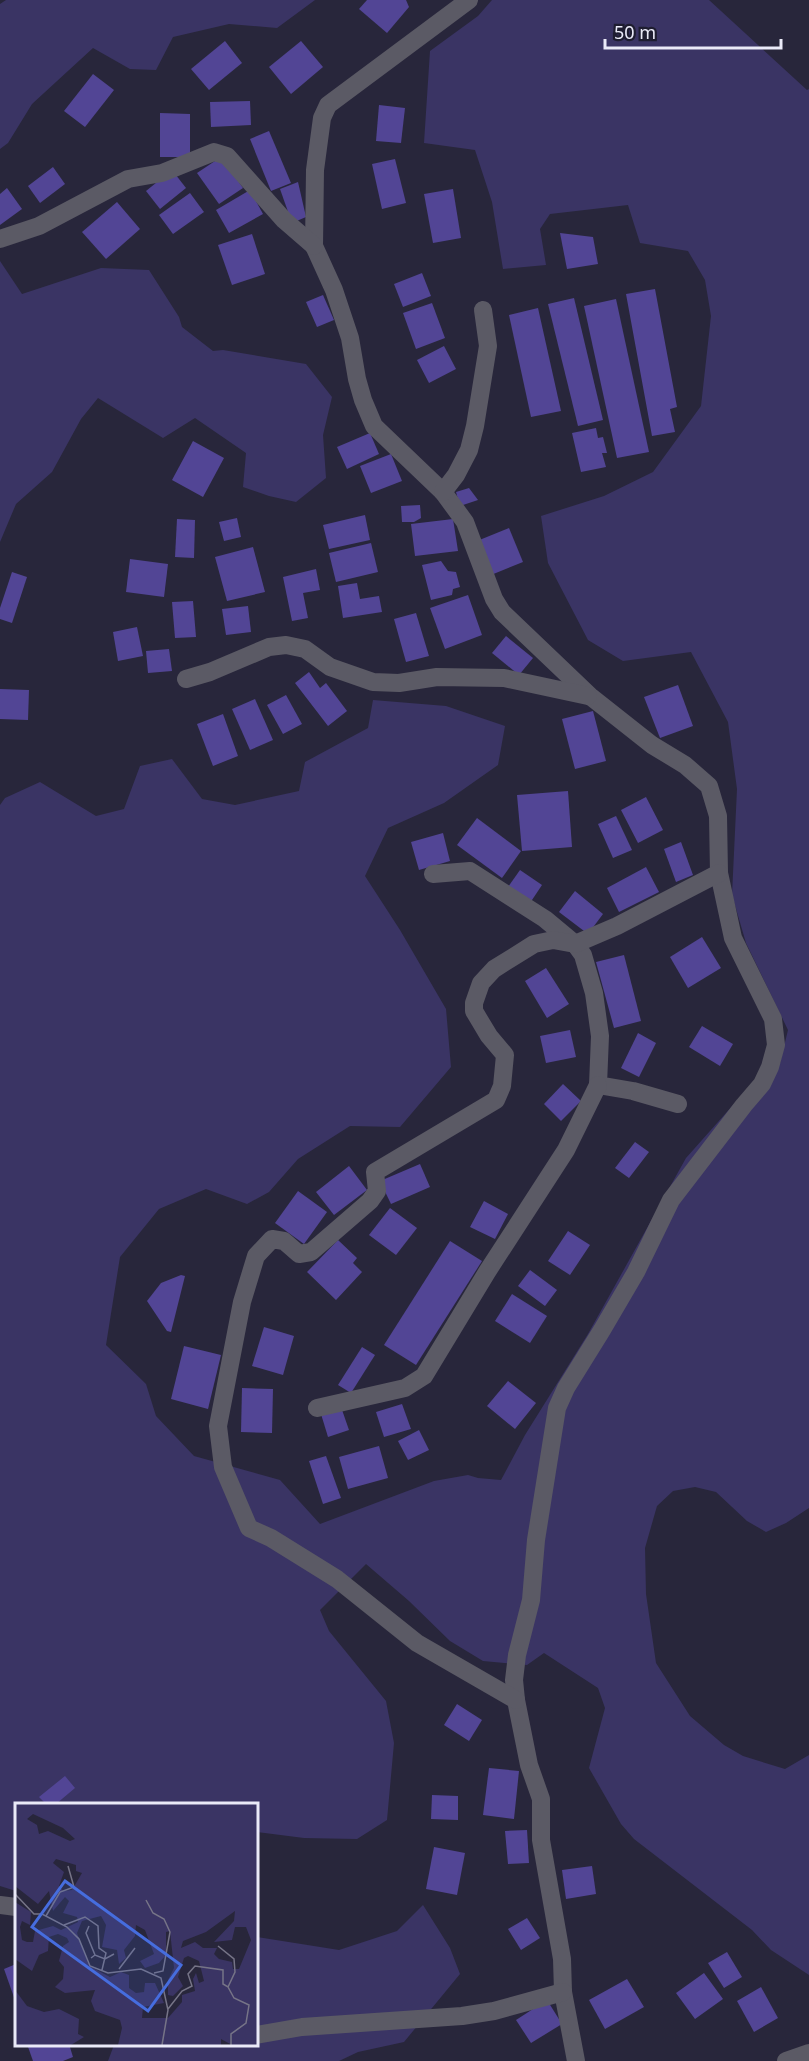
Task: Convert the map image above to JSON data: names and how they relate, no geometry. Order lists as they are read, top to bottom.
{
  "scale_bar": "50 m"
}
